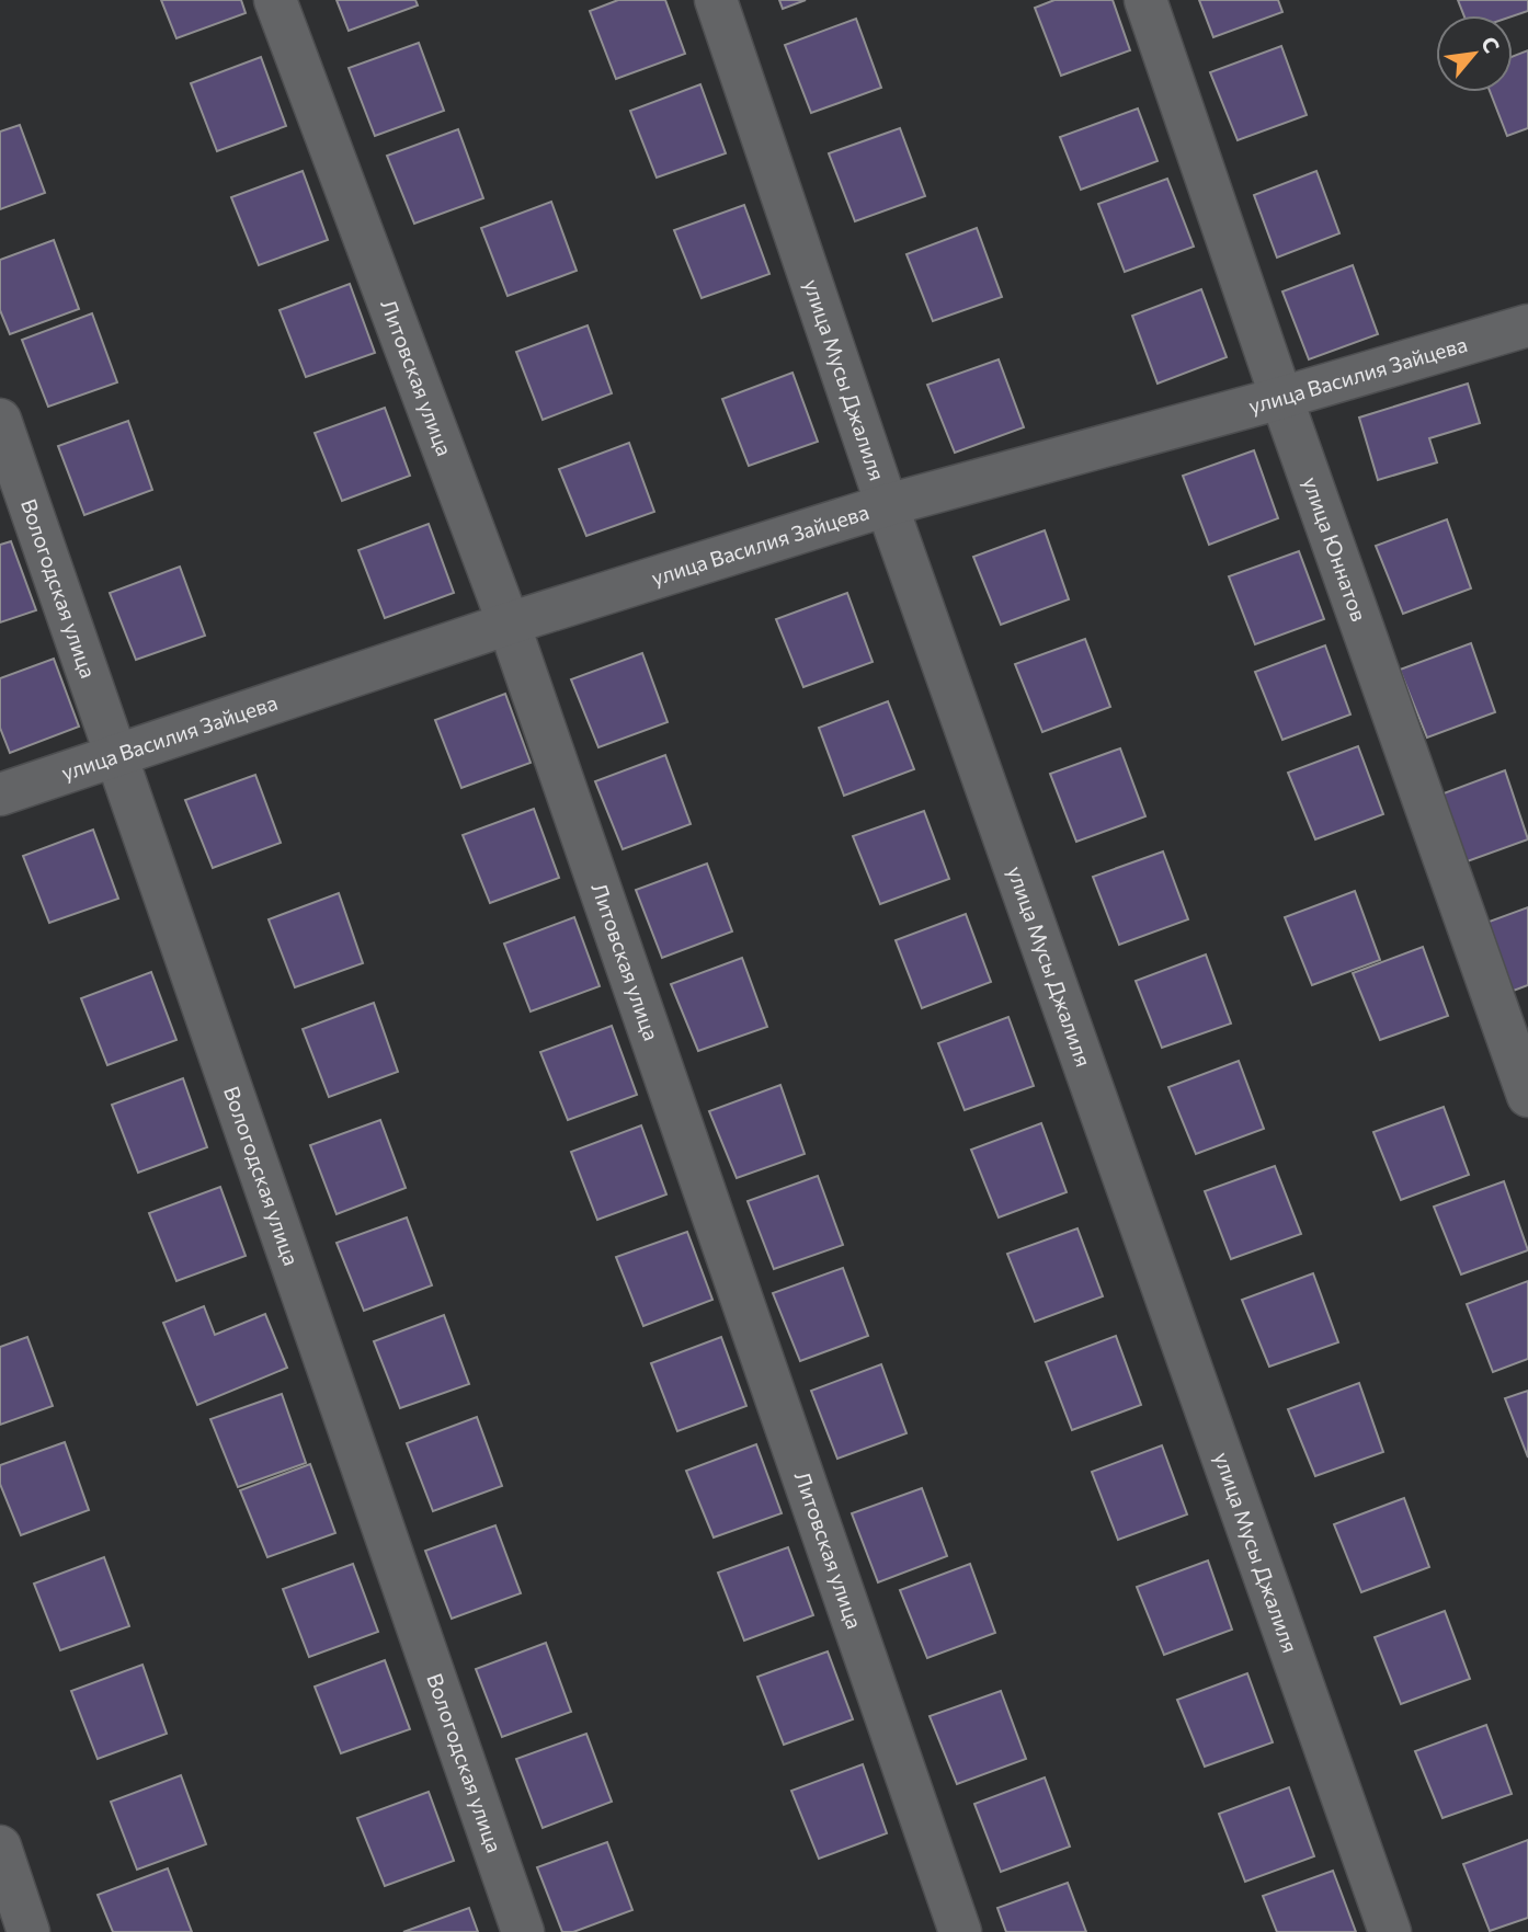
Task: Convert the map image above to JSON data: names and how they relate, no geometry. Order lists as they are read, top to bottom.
{
  "streets": {
    "street": [
      "улица Василия Зайцева",
      "Литовская улица",
      "улица Мусы Джалиля",
      "улица Юннатов",
      "Вологодская улица"
    ]
  },
  "crossings": [
    ["улица Василия Зайцева", "Литовская улица"],
    ["улица Василия Зайцева", "улица Мусы Джалиля"],
    ["улица Василия Зайцева", "улица Юннатов"],
    ["улица Василия Зайцева", "Вологодская улица"]
  ],
  "north": "top right"
}
